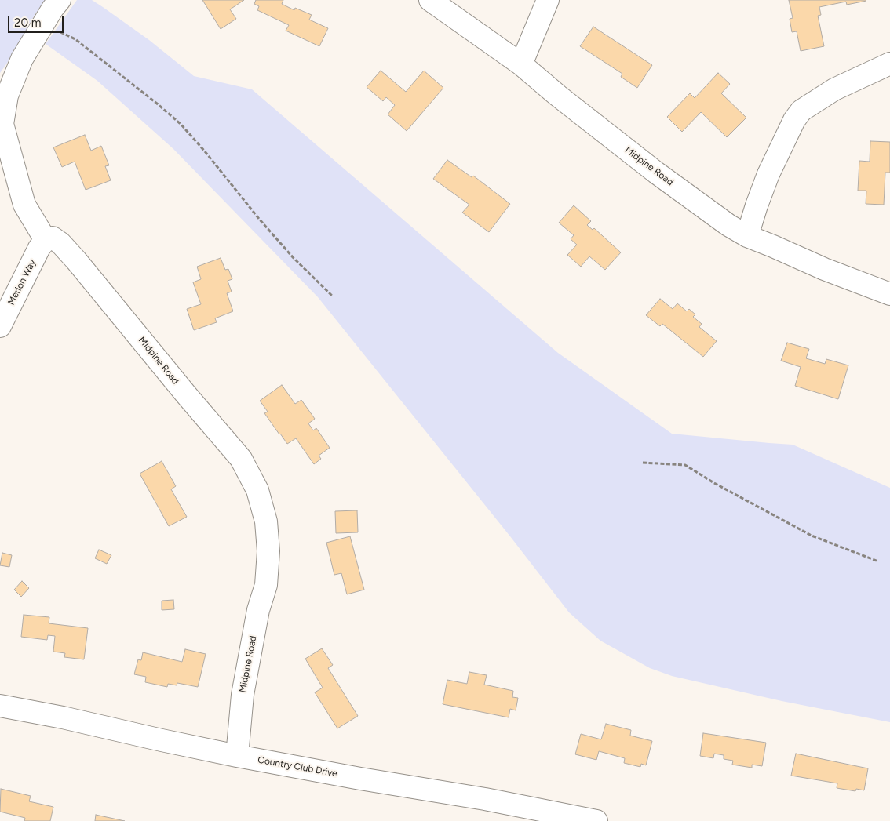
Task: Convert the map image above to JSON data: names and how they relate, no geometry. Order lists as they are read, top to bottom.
{
  "streets": {
    "street": ["Midpine Road", "Merion Way", "Country Club Drive"]
  },
  "crossings": [
    ["Midpine Road", "Merion Way"],
    ["Midpine Road", "Country Club Drive"]
  ],
  "scale_bar": "20 m"
}
